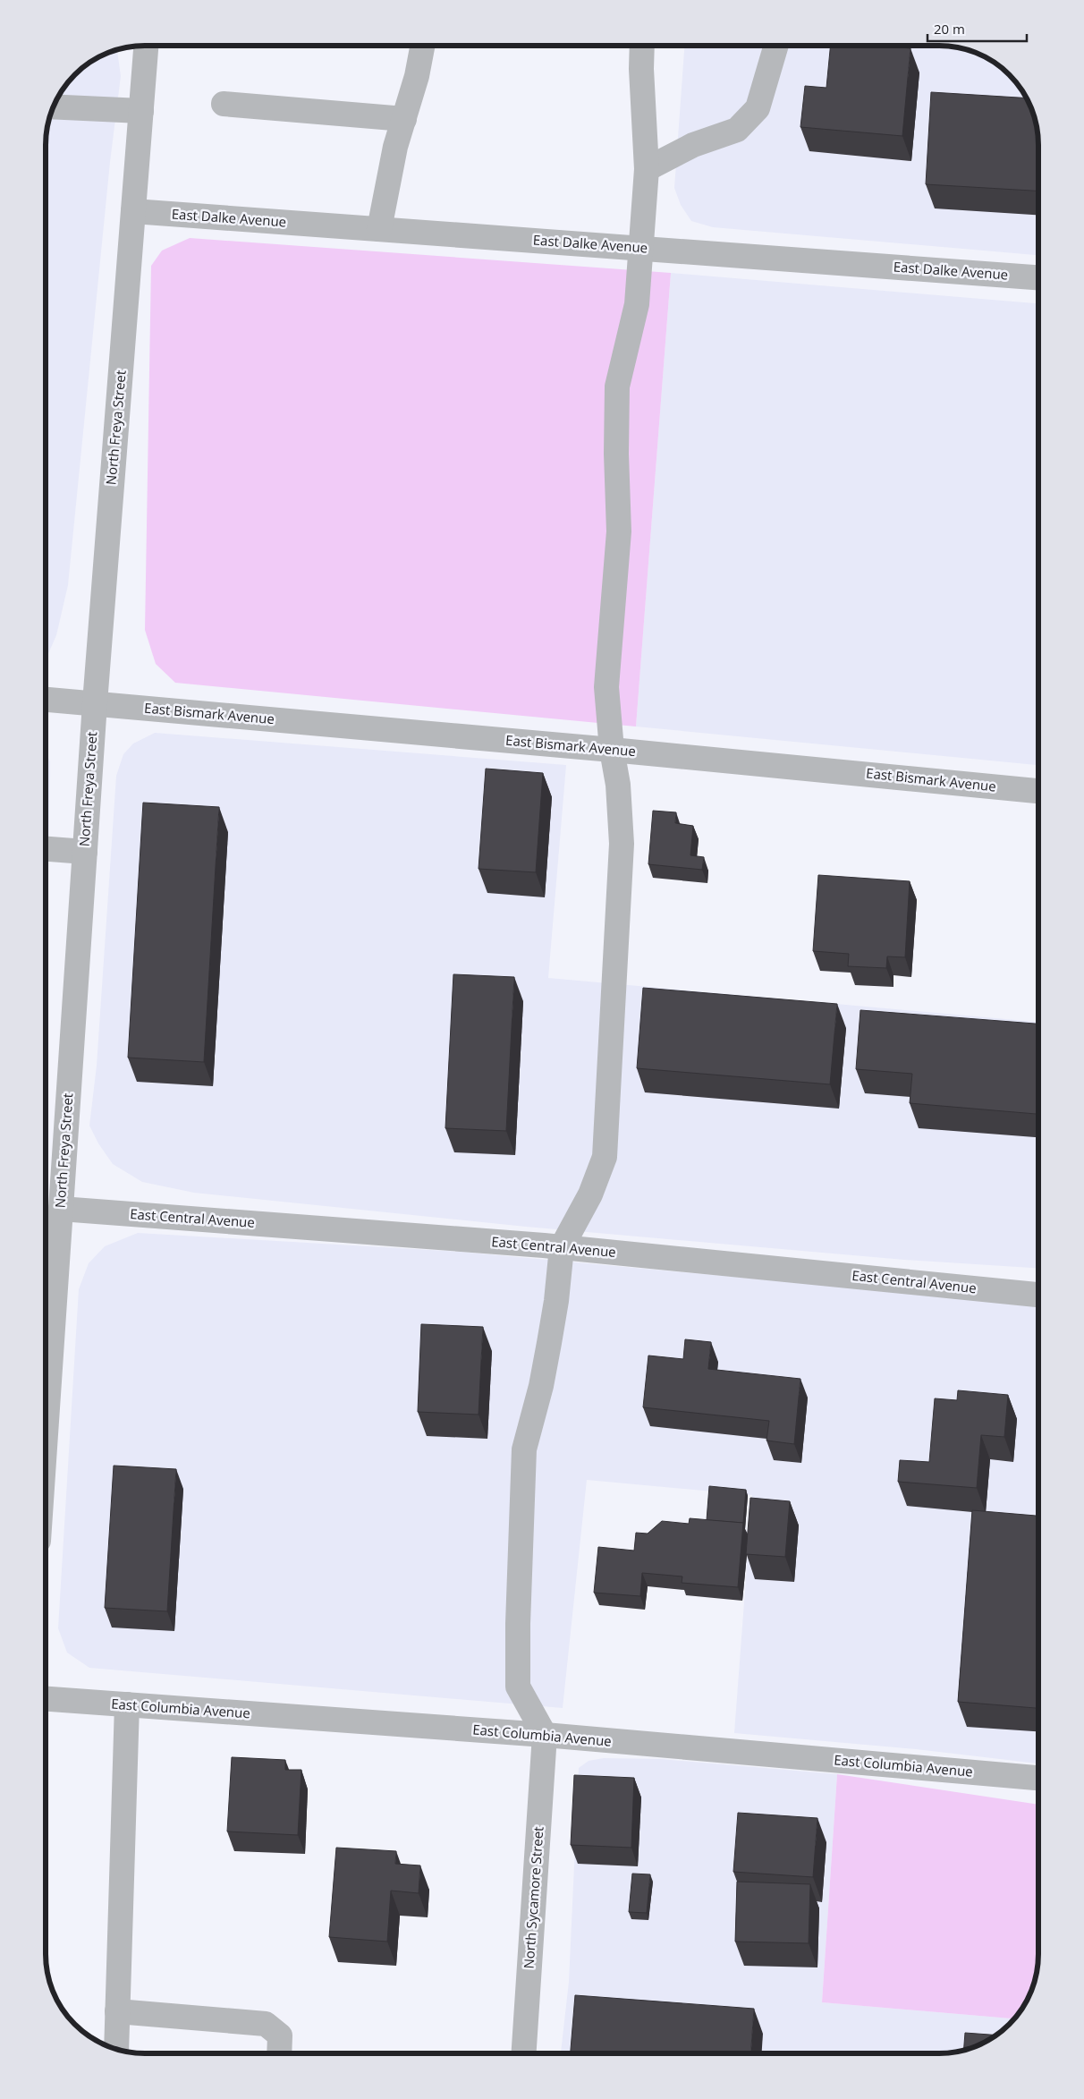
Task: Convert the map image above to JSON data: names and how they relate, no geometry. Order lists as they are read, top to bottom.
{
  "streets": {
    "street": [
      "East Dalke Avenue",
      "North Freya Street",
      "East Bismark Avenue",
      "East Central Avenue",
      "East Columbia Avenue",
      "North Sycamore Street"
    ]
  },
  "crossings": [
    ["East Dalke Avenue", "North Freya Street"],
    ["North Freya Street", "East Bismark Avenue"],
    ["North Freya Street", "East Central Avenue"],
    ["East Columbia Avenue", "North Sycamore Street"]
  ],
  "scale_bar": "20 m"
}
